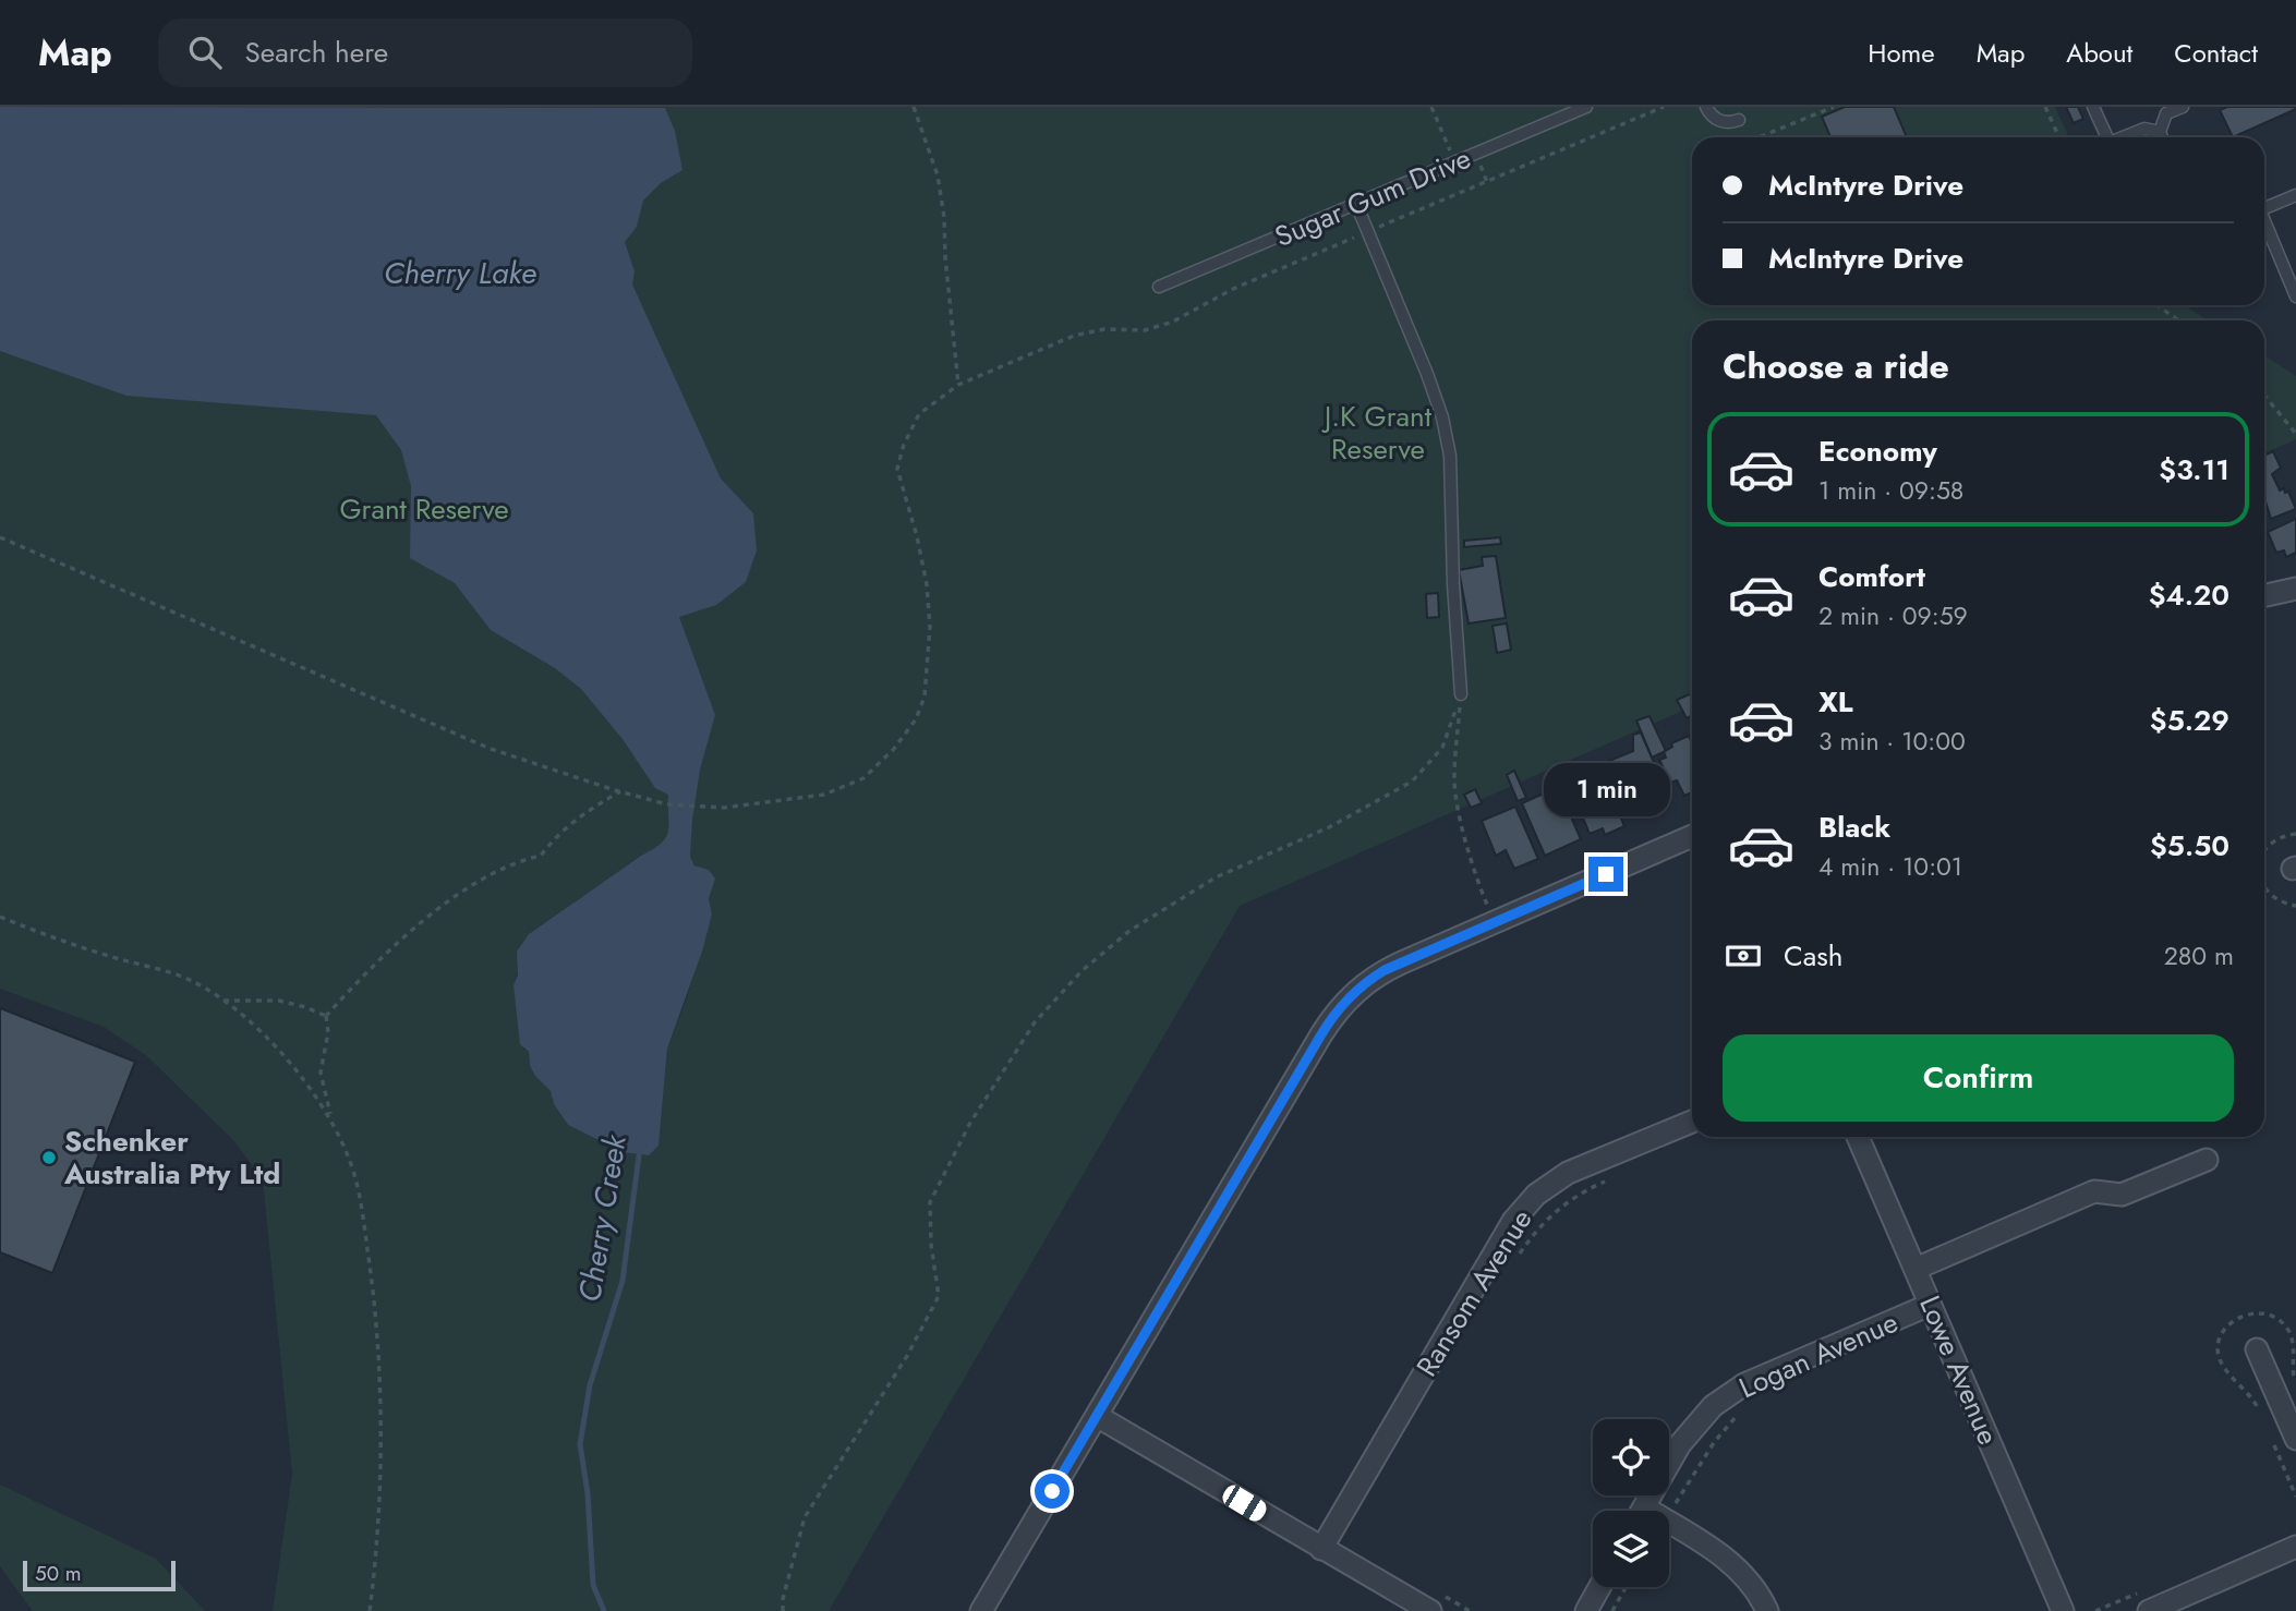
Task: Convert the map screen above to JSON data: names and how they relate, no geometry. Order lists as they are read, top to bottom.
{
  "streets": {
    "street": ["Ransom Avenue", "Logan Avenue", "Lowe Avenue"],
    "lane": ["Sugar Gum Drive"]
  },
  "crossings": [
    ["Logan Avenue", "Lowe Avenue"]
  ],
  "water": ["Cherry Lake", "Cherry Creek"],
  "parks": ["J.K Grant Reserve", "Grant Reserve"],
  "places": ["Schenker Australia Pty Ltd"],
  "scale_bar": "50 m",
  "page": {
    "header": "Map",
    "search": "Search here",
    "nav": [
      "Home",
      "Map",
      "About",
      "Contact"
    ],
    "banner": ["McIntyre Drive", "McIntyre Drive"],
    "heading": "Choose a ride",
    "list": [
      {
        "name": "Economy",
        "note": "1 min · 09:58",
        "value": "$3.11"
      },
      {
        "name": "Comfort",
        "note": "2 min · 09:59",
        "value": "$4.20"
      },
      {
        "name": "XL",
        "note": "3 min · 10:00",
        "value": "$5.29"
      },
      {
        "name": "Black",
        "note": "4 min · 10:01",
        "value": "$5.50"
      }
    ],
    "bubble": "1 min",
    "pay": ["Cash", "280 m"],
    "buttons": "Confirm",
    "scale": "50 m"
  }
}
